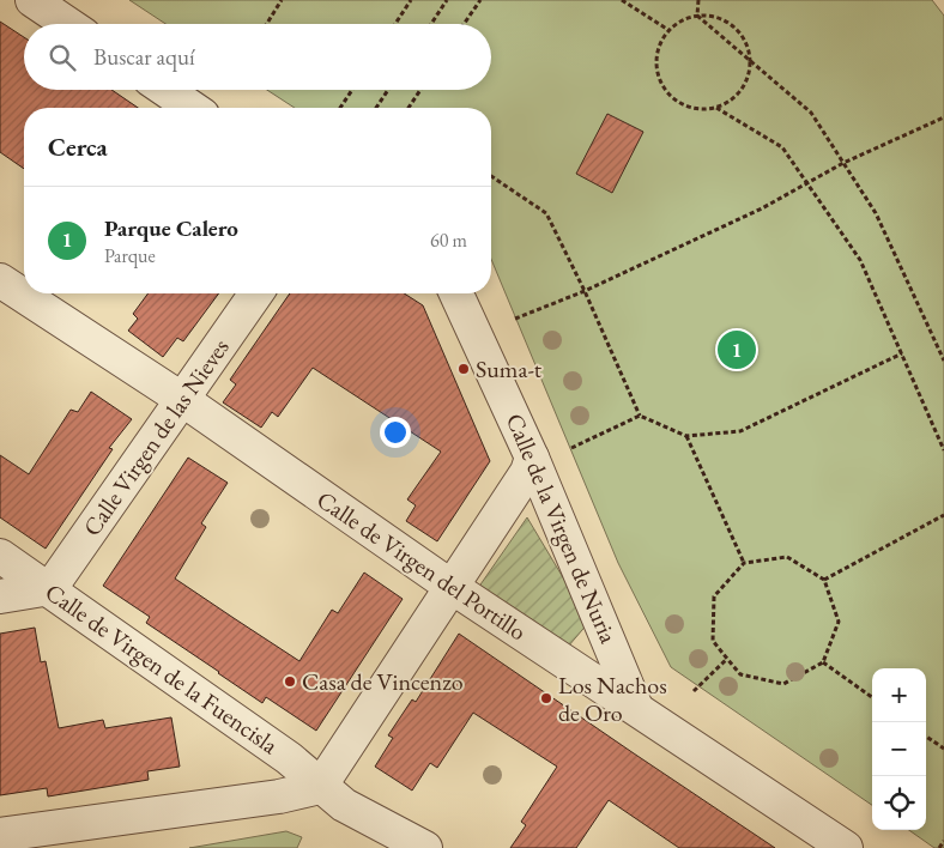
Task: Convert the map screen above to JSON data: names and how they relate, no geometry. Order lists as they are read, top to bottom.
{
  "streets": {
    "street": [
      "Calle Virgen de las Nieves",
      "Calle de la Virgen de Nuria",
      "Calle de Virgen del Portillo",
      "Calle de Virgen de la Fuencisla"
    ]
  },
  "crossings": [
    ["Calle Virgen de las Nieves", "Calle de Virgen del Portillo"],
    ["Calle Virgen de las Nieves", "Calle de Virgen de la Fuencisla"],
    ["Calle de la Virgen de Nuria", "Calle de Virgen del Portillo"]
  ],
  "places": ["Suma-t", "Casa de Vincenzo", "Los Nachos de Oro"],
  "page": {
    "search": "Buscar aquí",
    "heading": "Cerca",
    "list": [
      {
        "mark": "1",
        "name": "Parque Calero",
        "note": "Parque",
        "value": "60 m"
      }
    ],
    "pins": "1",
    "map_buttons": ["+", "−"]
  }
}
